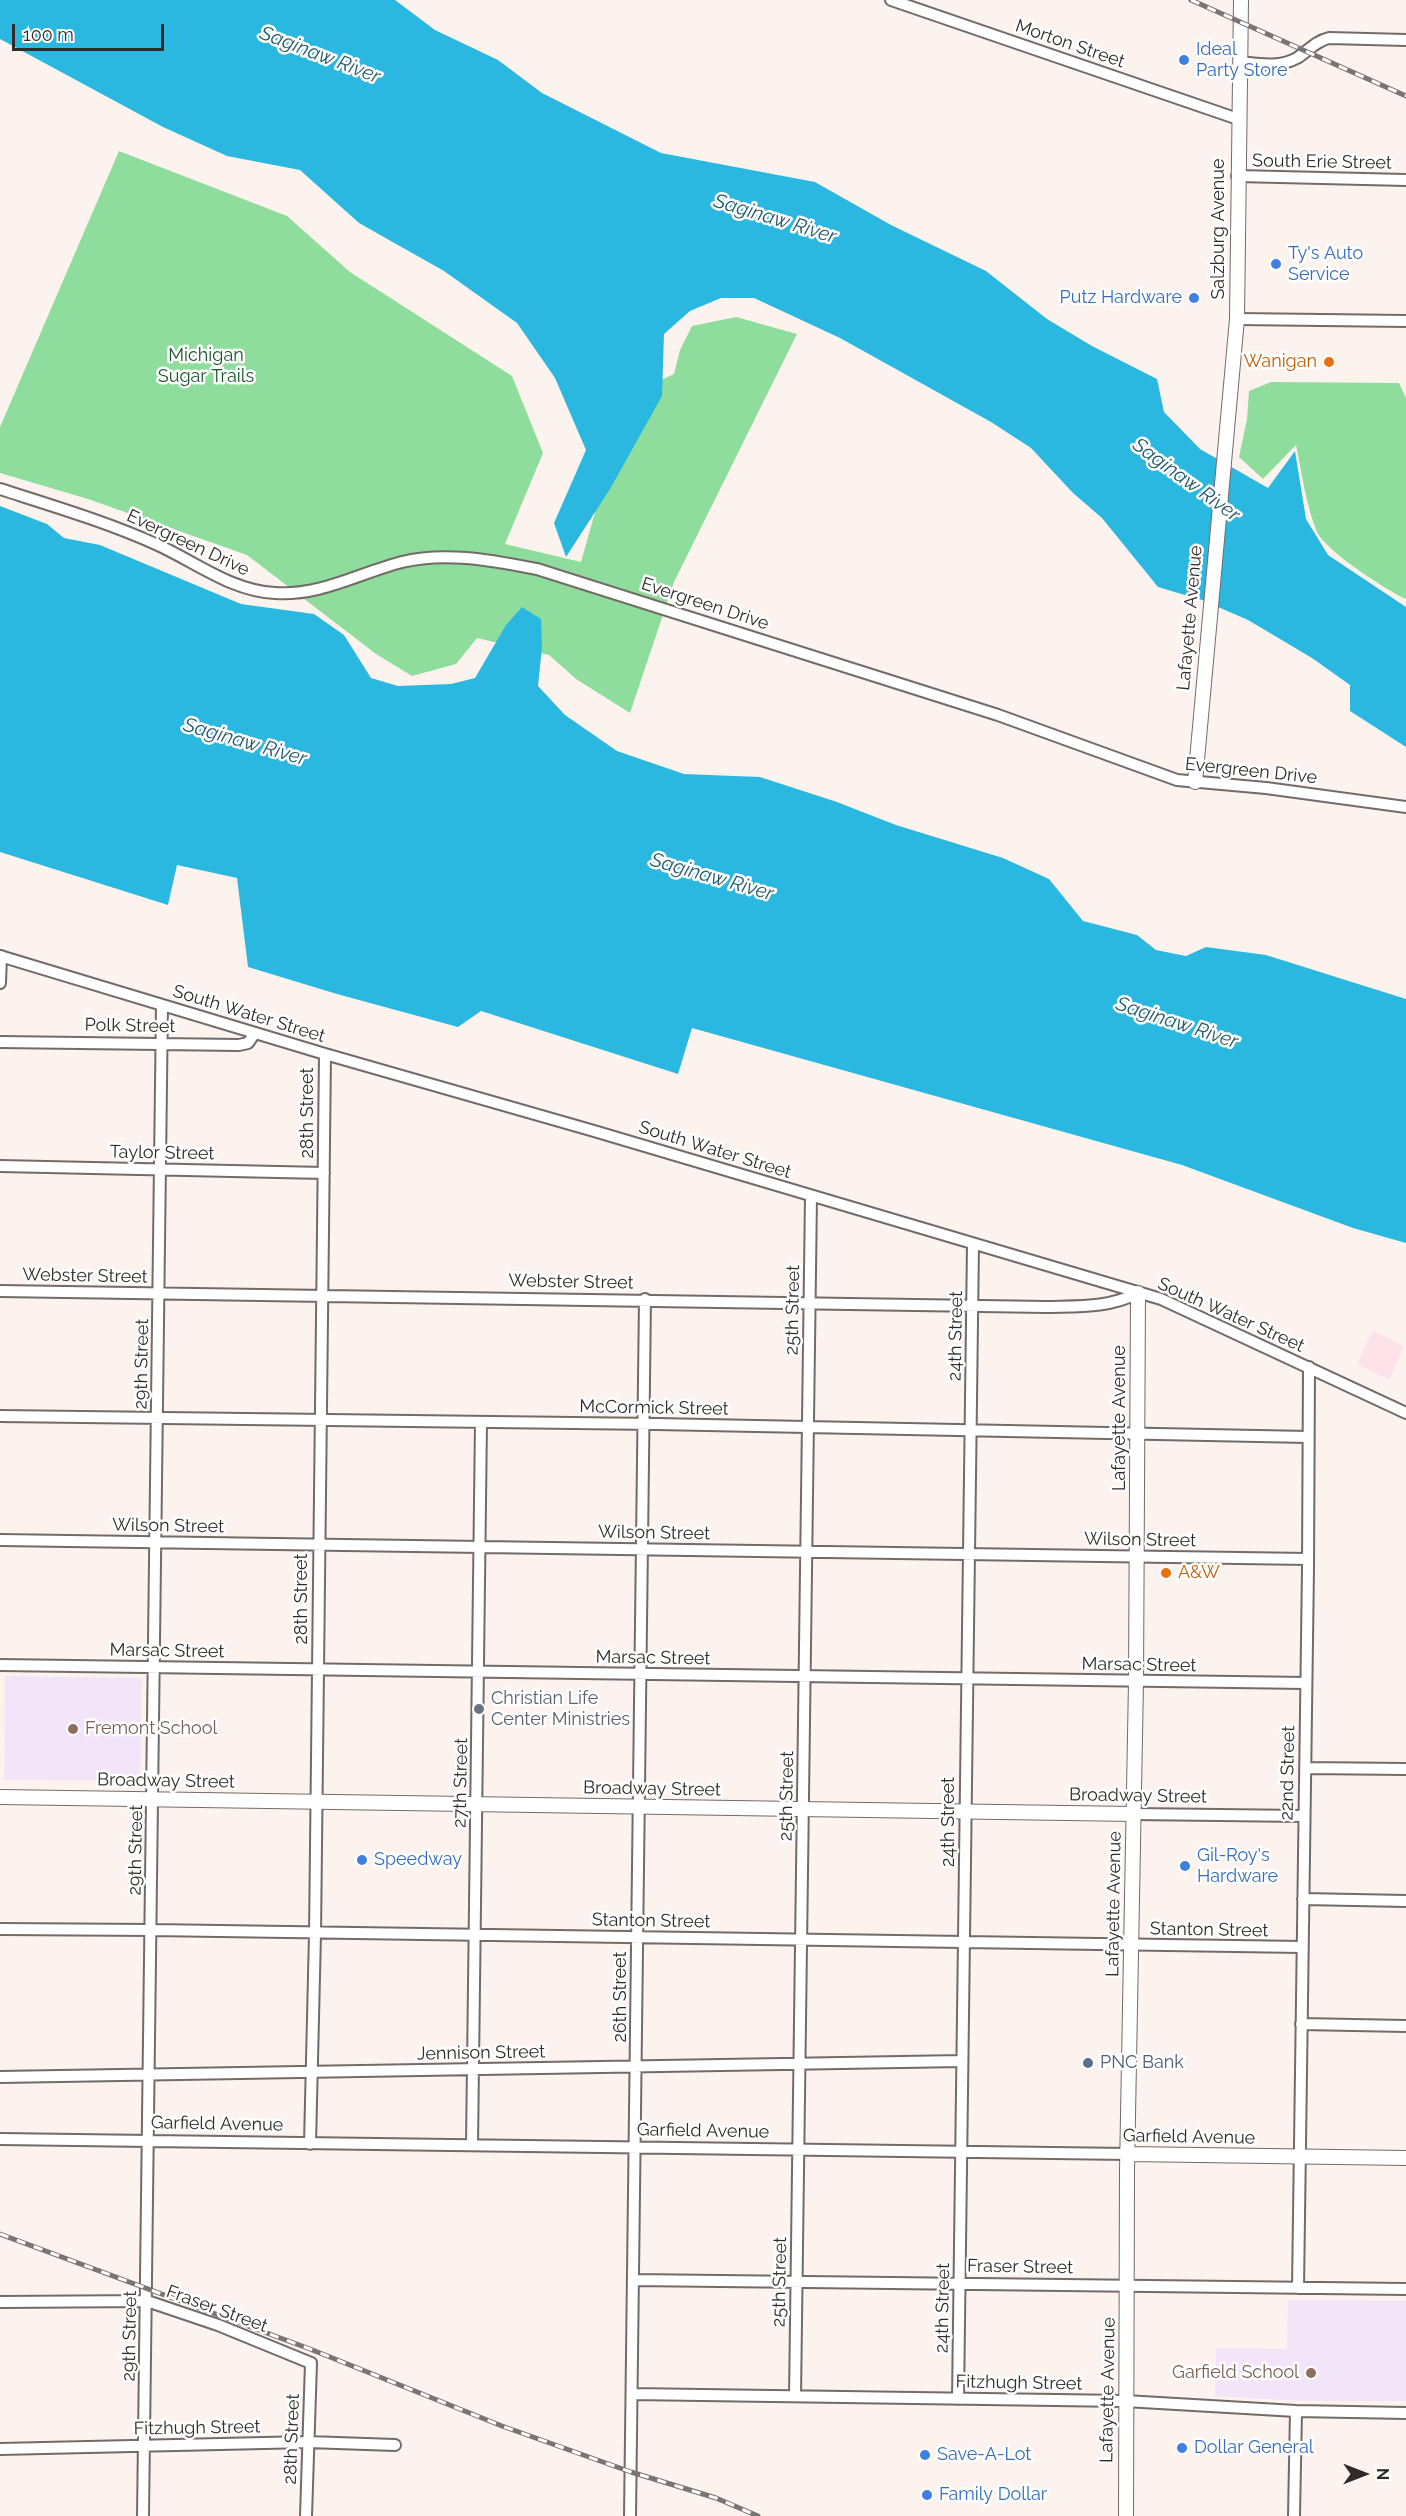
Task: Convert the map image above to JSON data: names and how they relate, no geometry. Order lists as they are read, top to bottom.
{
  "streets": {
    "main road": [
      "Salzburg Avenue",
      "Lafayette Avenue",
      "Broadway Street",
      "Garfield Avenue"
    ],
    "street": [
      "Morton Street",
      "South Erie Street",
      "Evergreen Drive",
      "South Water Street",
      "Polk Street",
      "28th Street",
      "Taylor Street",
      "Webster Street",
      "25th Street",
      "24th Street",
      "29th Street",
      "McCormick Street",
      "Wilson Street",
      "Marsac Street",
      "22nd Street",
      "27th Street",
      "Stanton Street",
      "26th Street",
      "Jennison Street",
      "Fraser Street",
      "Fitzhugh Street"
    ]
  },
  "crossings": [
    ["Morton Street", "Salzburg Avenue"],
    ["South Erie Street", "Salzburg Avenue"],
    ["Salzburg Avenue", "Lafayette Avenue"],
    ["Evergreen Drive", "Lafayette Avenue"],
    ["Lafayette Avenue", "South Water Street"],
    ["Lafayette Avenue", "Webster Street"],
    ["Lafayette Avenue", "McCormick Street"],
    ["Lafayette Avenue", "Wilson Street"],
    ["Lafayette Avenue", "Marsac Street"],
    ["Lafayette Avenue", "Broadway Street"],
    ["Lafayette Avenue", "Stanton Street"],
    ["Lafayette Avenue", "Garfield Avenue"],
    ["Lafayette Avenue", "Fraser Street"],
    ["Lafayette Avenue", "Fitzhugh Street"],
    ["South Water Street", "Polk Street"],
    ["South Water Street", "28th Street"],
    ["South Water Street", "Webster Street"],
    ["South Water Street", "25th Street"],
    ["South Water Street", "24th Street"],
    ["South Water Street", "29th Street"],
    ["South Water Street", "22nd Street"],
    ["Polk Street", "29th Street"],
    ["28th Street", "Taylor Street"],
    ["28th Street", "Webster Street"],
    ["28th Street", "McCormick Street"],
    ["28th Street", "Wilson Street"],
    ["28th Street", "Marsac Street"],
    ["28th Street", "Broadway Street"],
    ["28th Street", "Stanton Street"],
    ["28th Street", "Jennison Street"],
    ["28th Street", "Garfield Avenue"],
    ["28th Street", "Fraser Street"],
    ["28th Street", "Fitzhugh Street"],
    ["Taylor Street", "29th Street"],
    ["Webster Street", "25th Street"],
    ["Webster Street", "24th Street"],
    ["Webster Street", "29th Street"],
    ["Webster Street", "26th Street"],
    ["25th Street", "McCormick Street"],
    ["25th Street", "Wilson Street"],
    ["25th Street", "Marsac Street"],
    ["25th Street", "Broadway Street"],
    ["25th Street", "Stanton Street"],
    ["25th Street", "Jennison Street"],
    ["25th Street", "Garfield Avenue"],
    ["25th Street", "Fraser Street"],
    ["25th Street", "Fitzhugh Street"],
    ["24th Street", "McCormick Street"],
    ["24th Street", "Wilson Street"],
    ["24th Street", "Marsac Street"],
    ["24th Street", "Broadway Street"],
    ["24th Street", "Stanton Street"],
    ["24th Street", "Jennison Street"],
    ["24th Street", "Garfield Avenue"],
    ["24th Street", "Fraser Street"],
    ["24th Street", "Fitzhugh Street"],
    ["29th Street", "McCormick Street"],
    ["29th Street", "Wilson Street"],
    ["29th Street", "Marsac Street"],
    ["29th Street", "Broadway Street"],
    ["29th Street", "Stanton Street"],
    ["29th Street", "Jennison Street"],
    ["29th Street", "Garfield Avenue"],
    ["29th Street", "Fraser Street"],
    ["29th Street", "Fitzhugh Street"],
    ["McCormick Street", "22nd Street"],
    ["McCormick Street", "27th Street"],
    ["McCormick Street", "26th Street"],
    ["Wilson Street", "22nd Street"],
    ["Wilson Street", "27th Street"],
    ["Wilson Street", "26th Street"],
    ["Marsac Street", "22nd Street"],
    ["Marsac Street", "27th Street"],
    ["Marsac Street", "26th Street"],
    ["22nd Street", "Broadway Street"],
    ["22nd Street", "Stanton Street"],
    ["22nd Street", "Garfield Avenue"],
    ["22nd Street", "Fraser Street"],
    ["Broadway Street", "27th Street"],
    ["Broadway Street", "26th Street"],
    ["27th Street", "Stanton Street"],
    ["27th Street", "Jennison Street"],
    ["27th Street", "Garfield Avenue"],
    ["Stanton Street", "26th Street"],
    ["26th Street", "Jennison Street"],
    ["26th Street", "Garfield Avenue"],
    ["26th Street", "Fraser Street"],
    ["26th Street", "Fitzhugh Street"]
  ],
  "water": ["Saginaw River"],
  "parks": ["Michigan Sugar Trails"],
  "places": [
    "Ideal Party Store",
    "Ty's Auto Service",
    "Putz Hardware",
    "Wanigan",
    "A&W",
    "Christian Life Center Ministries",
    "Fremont School",
    "Speedway",
    "Gil-Roy's Hardware",
    "PNC Bank",
    "Garfield School",
    "Dollar General",
    "Save-A-Lot",
    "Family Dollar"
  ],
  "scale_bar": "100 m",
  "north": "right"
}
